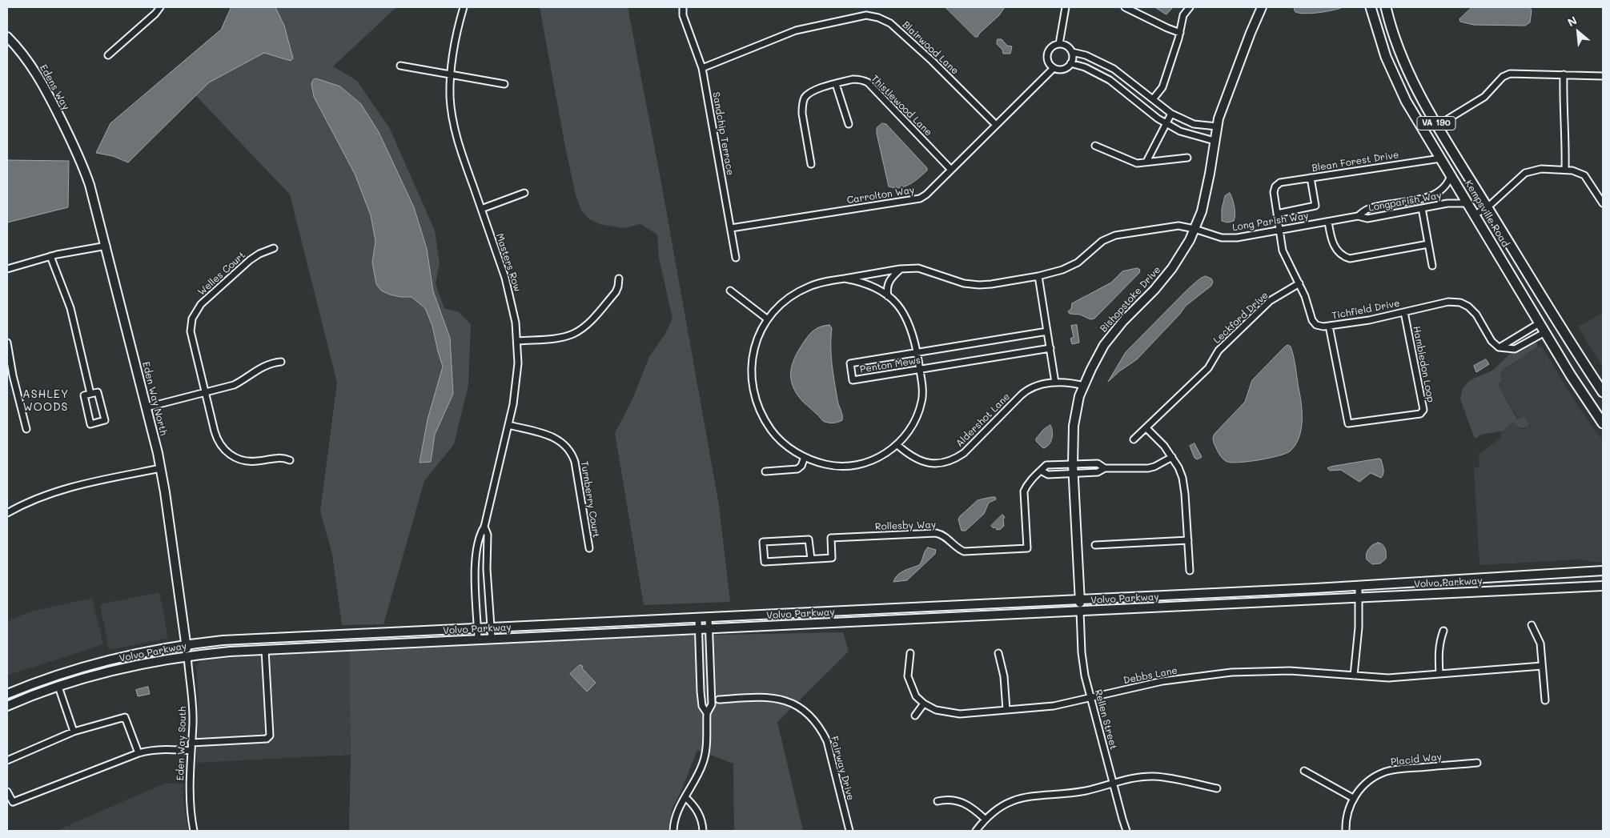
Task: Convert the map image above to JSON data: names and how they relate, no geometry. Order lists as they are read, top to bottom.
{
  "streets": {
    "main road": [
      "Edens Way",
      "VA 190",
      "Kempsville Road",
      "Bishopstoke Drive",
      "Eden Way North",
      "Volvo Parkway"
    ],
    "street": [
      "Blairwood Lane",
      "Thistlewood Lane",
      "Sandchip Terrace",
      "Blean Forest Drive",
      "Carrolton Way",
      "Longparish Way",
      "Long Parish Way",
      "Masters Row",
      "Welles Court",
      "Tichfield Drive",
      "Leckford Drive",
      "Hambledon Loop",
      "Penton Mews",
      "Aldershot Lane",
      "Turnberry Court",
      "Rollesby Way",
      "Debbs Lane",
      "Rellen Street",
      "Eden Way South",
      "Placid Way",
      "Fairway Drive"
    ]
  },
  "crossings": [
    ["Blairwood Lane", "Sandchip Terrace"],
    ["Blairwood Lane", "Carrolton Way"],
    ["Edens Way", "Eden Way North"],
    ["Thistlewood Lane", "Carrolton Way"],
    ["Sandchip Terrace", "Carrolton Way"],
    ["Blean Forest Drive", "Kempsville Road"],
    ["Blean Forest Drive", "Tichfield Drive"],
    ["Longparish Way", "Kempsville Road"],
    ["Longparish Way", "Long Parish Way"],
    ["Long Parish Way", "Bishopstoke Drive"],
    ["Long Parish Way", "Tichfield Drive"],
    ["Long Parish Way", "Penton Mews"],
    ["Long Parish Way", "Aldershot Lane"],
    ["Masters Row", "Turnberry Court"],
    ["Masters Row", "Volvo Parkway"],
    ["Bishopstoke Drive", "Aldershot Lane"],
    ["Bishopstoke Drive", "Rollesby Way"],
    ["Bishopstoke Drive", "Volvo Parkway"],
    ["Bishopstoke Drive", "Rellen Street"],
    ["Tichfield Drive", "Leckford Drive"],
    ["Tichfield Drive", "Hambledon Loop"],
    ["Eden Way North", "Volvo Parkway"],
    ["Eden Way North", "Eden Way South"],
    ["Volvo Parkway", "Rellen Street"],
    ["Volvo Parkway", "Eden Way South"],
    ["Debbs Lane", "Rellen Street"]
  ],
  "districts": ["ASHLEY WOODS"],
  "north": "top left"
}
